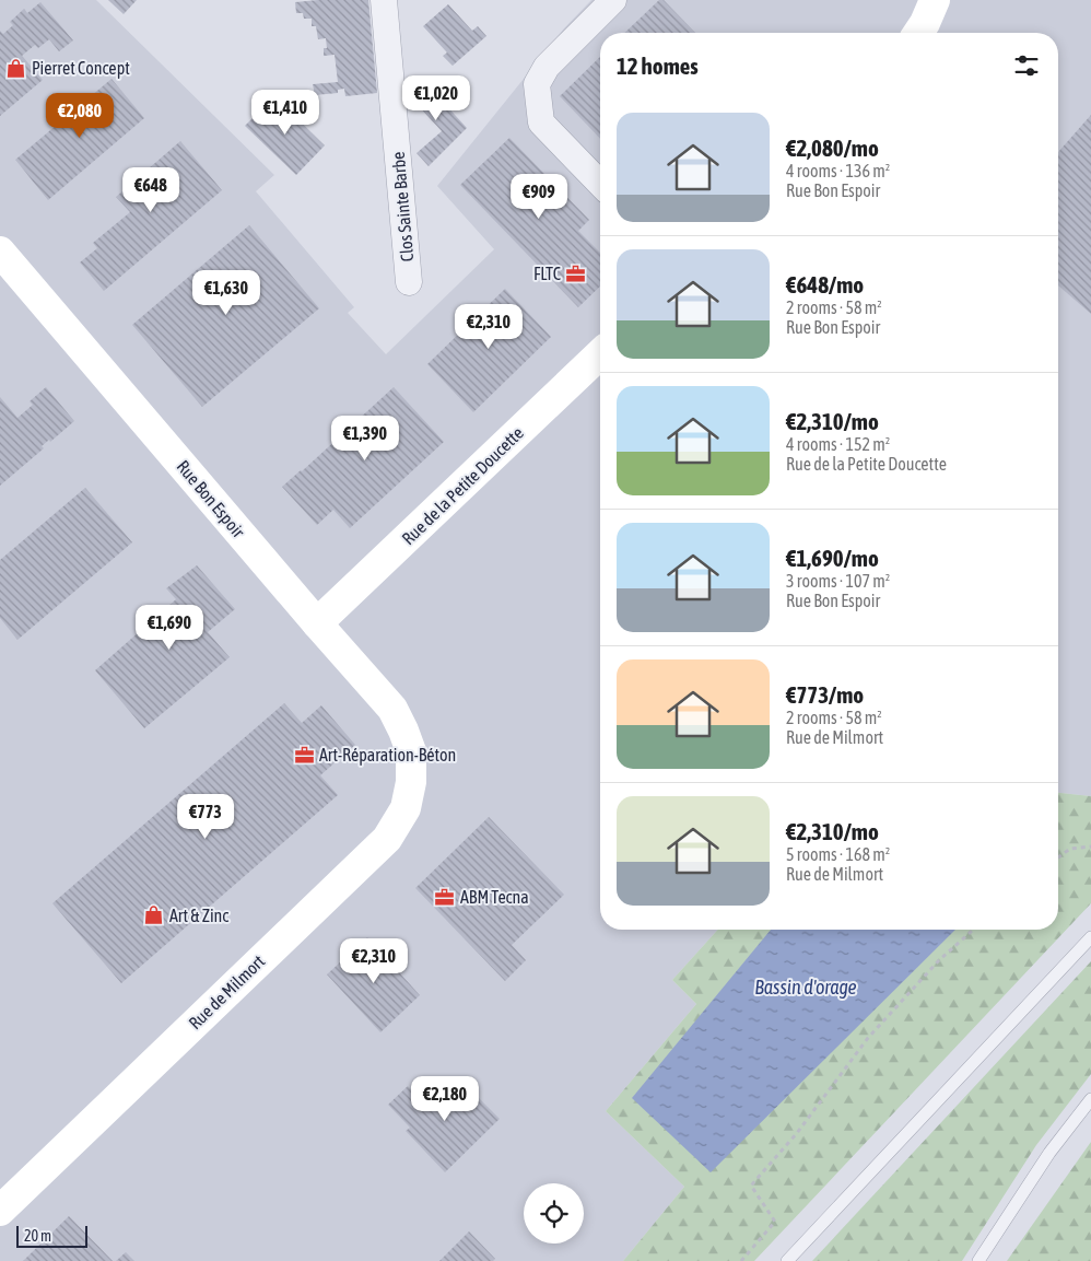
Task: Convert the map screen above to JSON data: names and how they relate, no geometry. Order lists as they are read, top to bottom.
{
  "streets": {
    "street": [
      "Clos Sainte Barbe",
      "Rue de la Petite Doucette",
      "Rue Bon Espoir",
      "Rue de Milmort"
    ]
  },
  "crossings": [
    ["Rue de la Petite Doucette", "Rue Bon Espoir"],
    ["Rue Bon Espoir", "Rue de Milmort"]
  ],
  "water": ["Bassin d'orage"],
  "places": {
    "shop": ["Pierret Concept", "Art & Zinc"],
    "office": ["FLTC", "Art-Réparation-Béton", "ABM Tecna"]
  },
  "scale_bar": "20 m",
  "page": {
    "heading": "12 homes",
    "price": [
      "€1,020",
      "€1,410",
      "€2,080",
      "€648",
      "€909",
      "€1,630",
      "€2,310",
      "€1,390",
      "€1,690",
      "€773",
      "€2,310",
      "€2,180"
    ],
    "list": [
      {
        "name": "€2,080/mo",
        "note": "4 rooms · 136 m² · Rue Bon Espoir"
      },
      {
        "name": "€648/mo",
        "note": "2 rooms · 58 m² · Rue Bon Espoir"
      },
      {
        "name": "€2,310/mo",
        "note": "4 rooms · 152 m² · Rue de la Petite Doucette"
      },
      {
        "name": "€1,690/mo",
        "note": "3 rooms · 107 m² · Rue Bon Espoir"
      },
      {
        "name": "€773/mo",
        "note": "2 rooms · 58 m² · Rue de Milmort"
      },
      {
        "name": "€2,310/mo",
        "note": "5 rooms · 168 m² · Rue de Milmort"
      }
    ],
    "scale": "20 m"
  }
}
